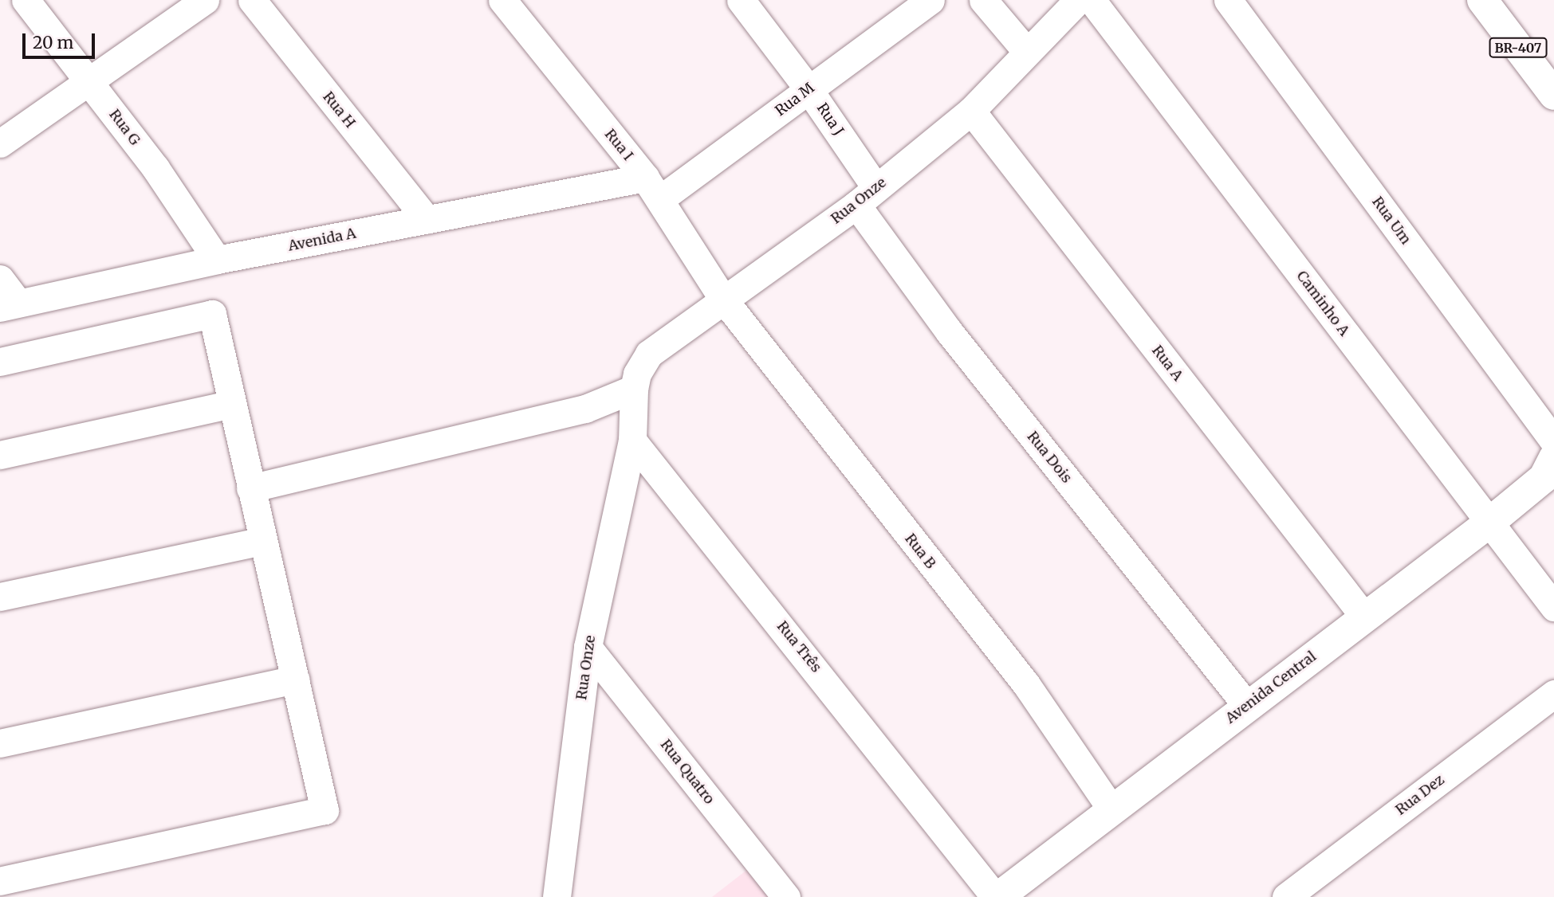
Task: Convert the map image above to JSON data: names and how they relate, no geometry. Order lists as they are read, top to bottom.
{
  "streets": {
    "street": [
      "BR-407",
      "Rua M",
      "Rua H",
      "Rua J",
      "Rua G",
      "Rua I",
      "Rua Onze",
      "Rua Um",
      "Avenida A",
      "Caminho A",
      "Rua A",
      "Rua Dois",
      "Rua B",
      "Rua Três",
      "Avenida Central",
      "Rua Quatro",
      "Rua Dez"
    ]
  },
  "crossings": [
    ["Rua M", "Rua J"],
    ["Rua M", "Rua I"],
    ["Rua M", "Avenida A"],
    ["Rua H", "Avenida A"],
    ["Rua J", "Rua Onze"],
    ["Rua J", "Rua Dois"],
    ["Rua G", "Avenida A"],
    ["Rua I", "Rua Onze"],
    ["Rua I", "Avenida A"],
    ["Rua I", "Rua B"],
    ["Rua Onze", "Rua A"],
    ["Rua Onze", "Rua Dois"],
    ["Rua Onze", "Rua B"],
    ["Rua Onze", "Rua Três"],
    ["Rua Onze", "Rua Quatro"],
    ["Caminho A", "Avenida Central"],
    ["Rua A", "Avenida Central"],
    ["Rua Dois", "Avenida Central"],
    ["Rua B", "Avenida Central"],
    ["Rua Três", "Avenida Central"]
  ],
  "scale_bar": "20 m"
}
